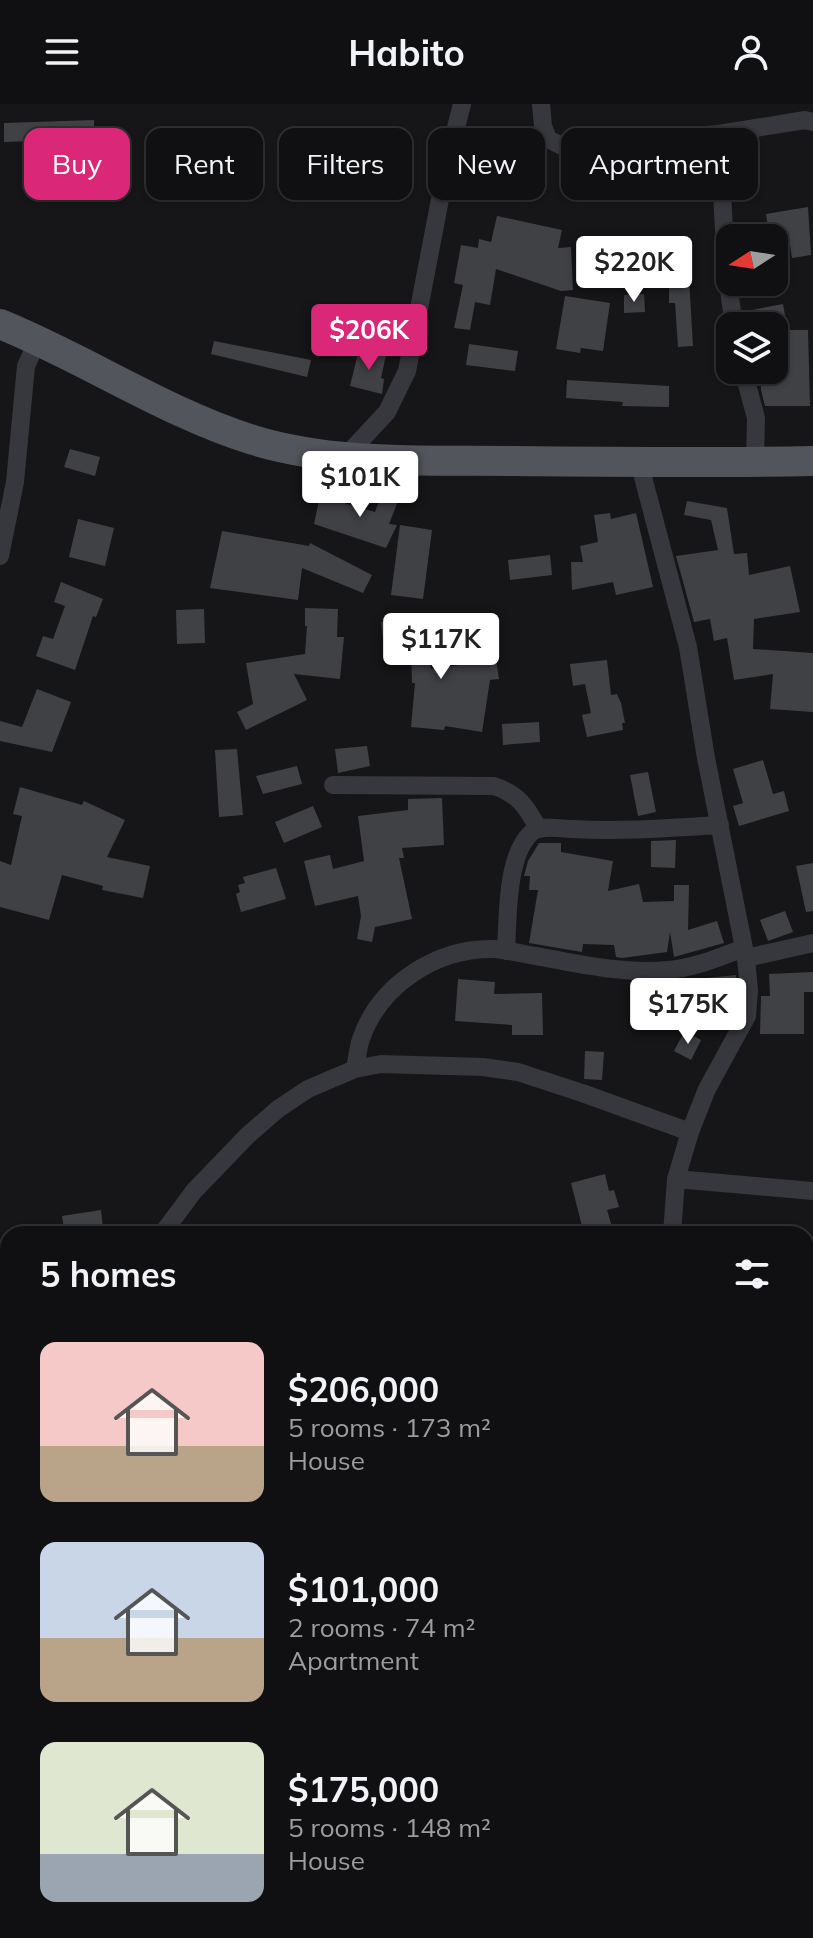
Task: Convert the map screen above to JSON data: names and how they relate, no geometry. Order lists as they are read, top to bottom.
{
  "north": "left",
  "page": {
    "header": "Habito",
    "chip": [
      "Buy",
      "Rent",
      "Filters",
      "New",
      "Apartment"
    ],
    "price": [
      "$220K",
      "$206K",
      "$101K",
      "$117K",
      "$175K"
    ],
    "heading": "5 homes",
    "list": [
      {
        "name": "$206,000",
        "note": "5 rooms · 173 m² · House"
      },
      {
        "name": "$101,000",
        "note": "2 rooms · 74 m² · Apartment"
      },
      {
        "name": "$175,000",
        "note": "5 rooms · 148 m² · House"
      }
    ]
  }
}
